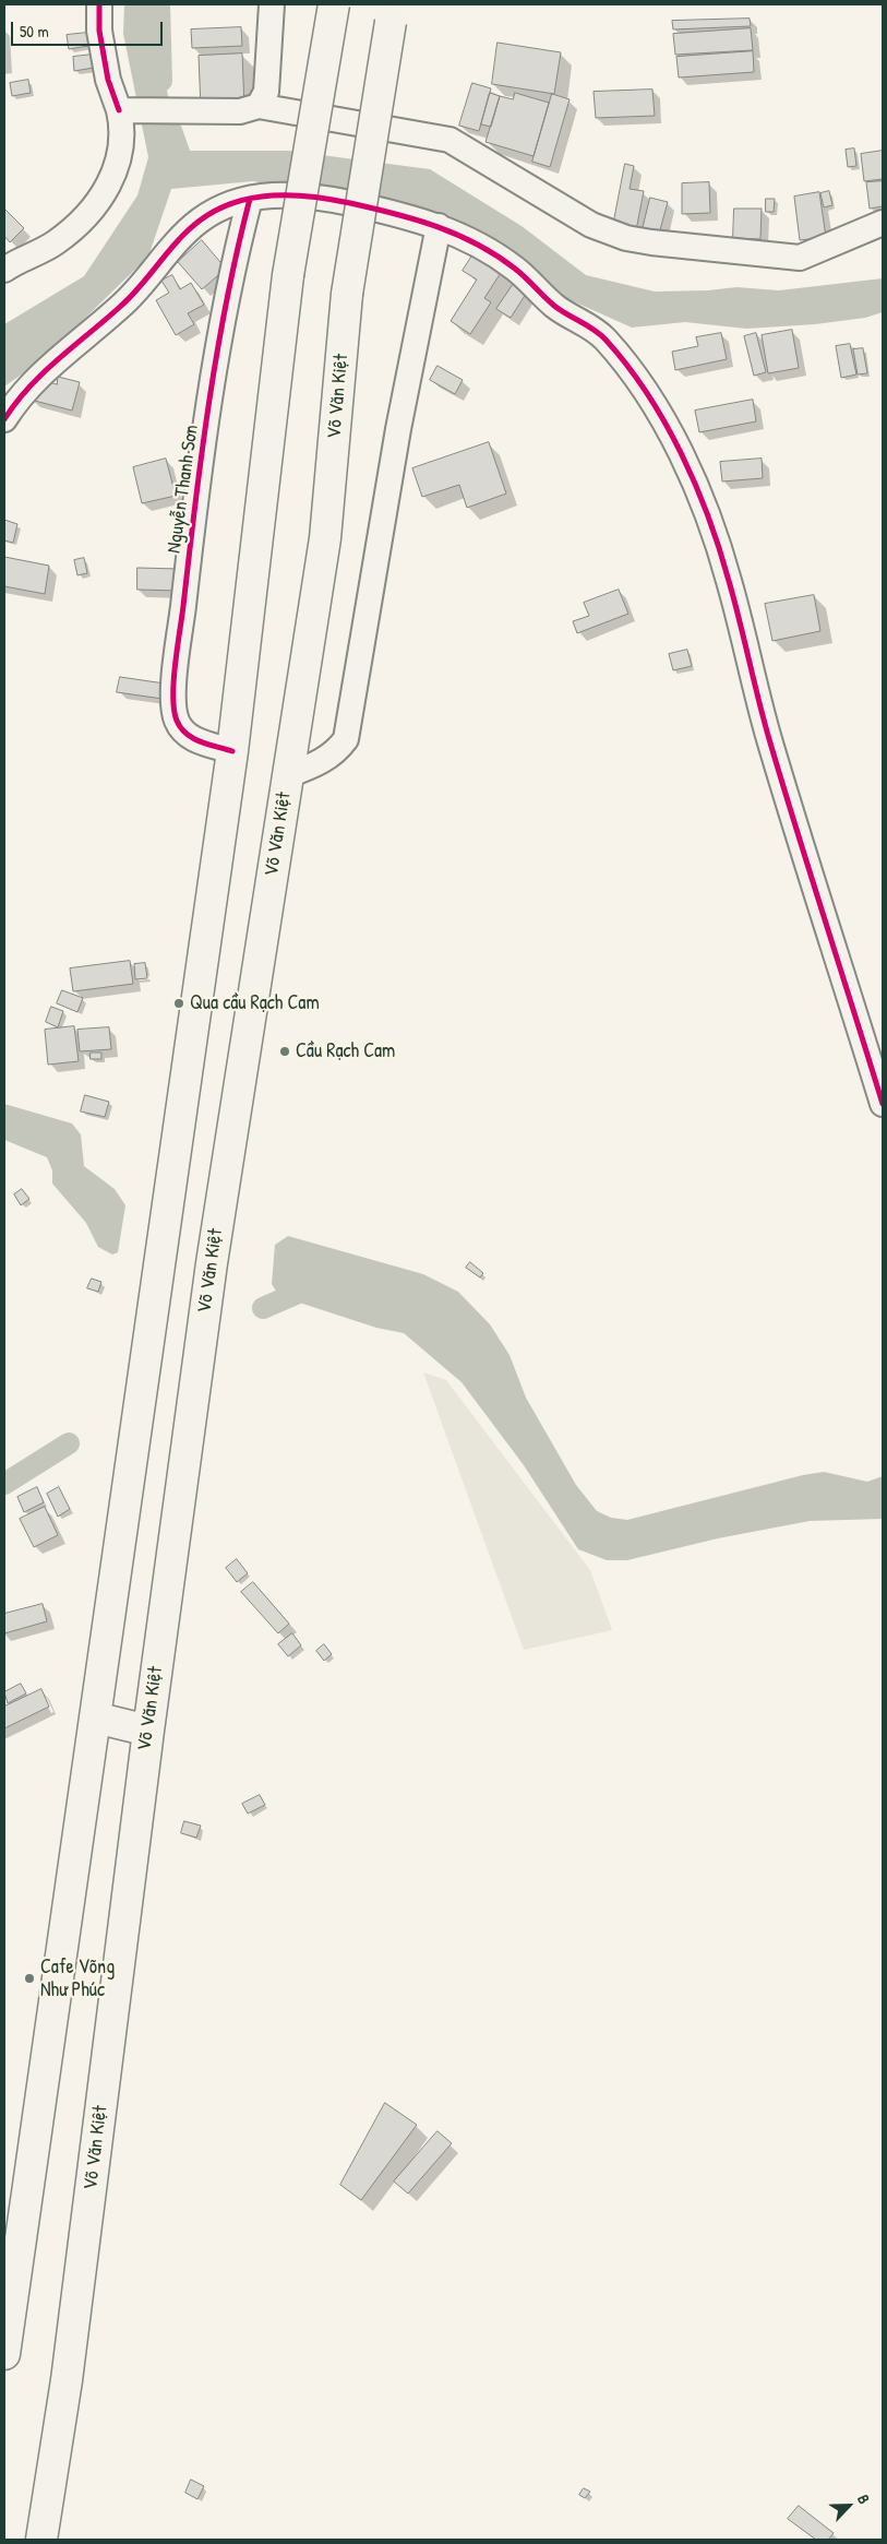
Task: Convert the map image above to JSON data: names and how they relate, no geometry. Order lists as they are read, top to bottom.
{
  "streets": {
    "main road": ["Võ Văn Kiệt"],
    "street": ["Nguyễn Thanh Sơn"]
  },
  "places": ["Qua cầu Rạch Cam", "Cầu Rạch Cam", "Cafe Võng Như Phúc"],
  "scale_bar": "50 m",
  "north": "top right"
}
